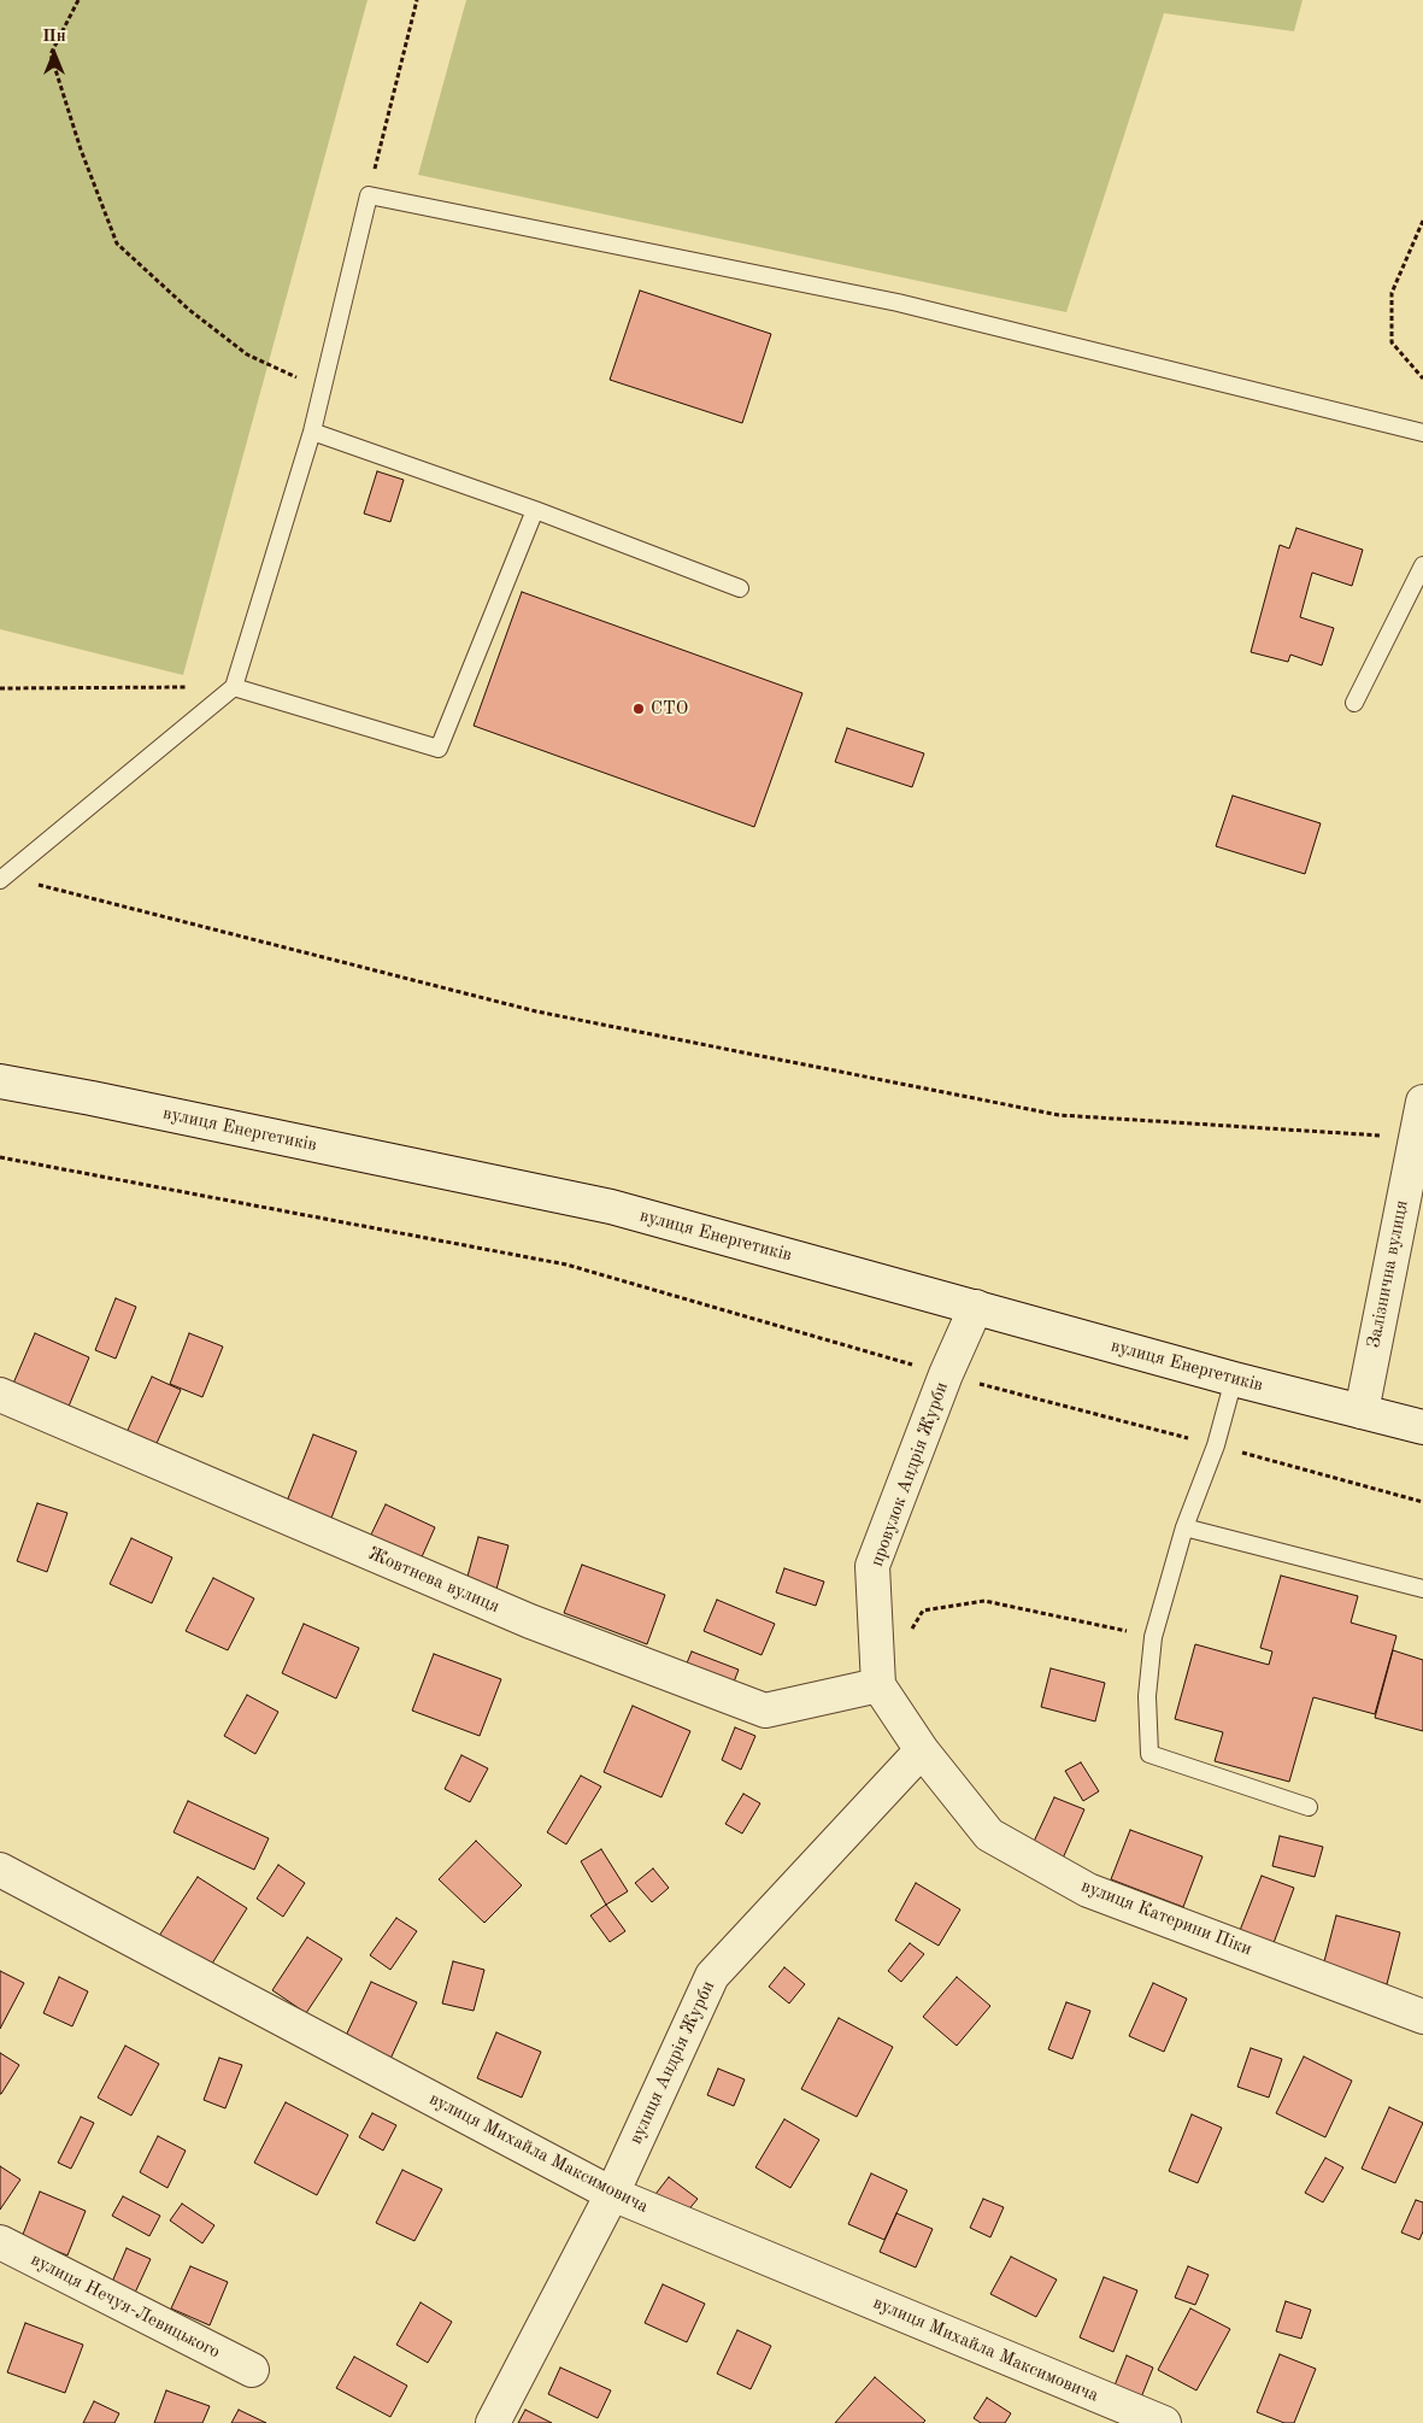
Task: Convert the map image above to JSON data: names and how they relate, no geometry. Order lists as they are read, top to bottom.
{
  "streets": {
    "street": [
      "вулиця Енергетиків",
      "Залізнична вулиця",
      "провулок Андрія Журби",
      "Жовтнева вулиця",
      "вулиця Катерини Піки",
      "вулиця Андрія Журби",
      "вулиця Михайла Максимовича",
      "вулиця Нечуя-Левицького"
    ]
  },
  "crossings": [
    ["вулиця Енергетиків", "Залізнична вулиця"],
    ["вулиця Енергетиків", "провулок Андрія Журби"],
    ["провулок Андрія Журби", "Жовтнева вулиця"],
    ["провулок Андрія Журби", "вулиця Катерини Піки"],
    ["Жовтнева вулиця", "вулиця Катерини Піки"],
    ["вулиця Катерини Піки", "вулиця Андрія Журби"],
    ["вулиця Андрія Журби", "вулиця Михайла Максимовича"]
  ],
  "places": ["СТО"],
  "north": "top"
}
